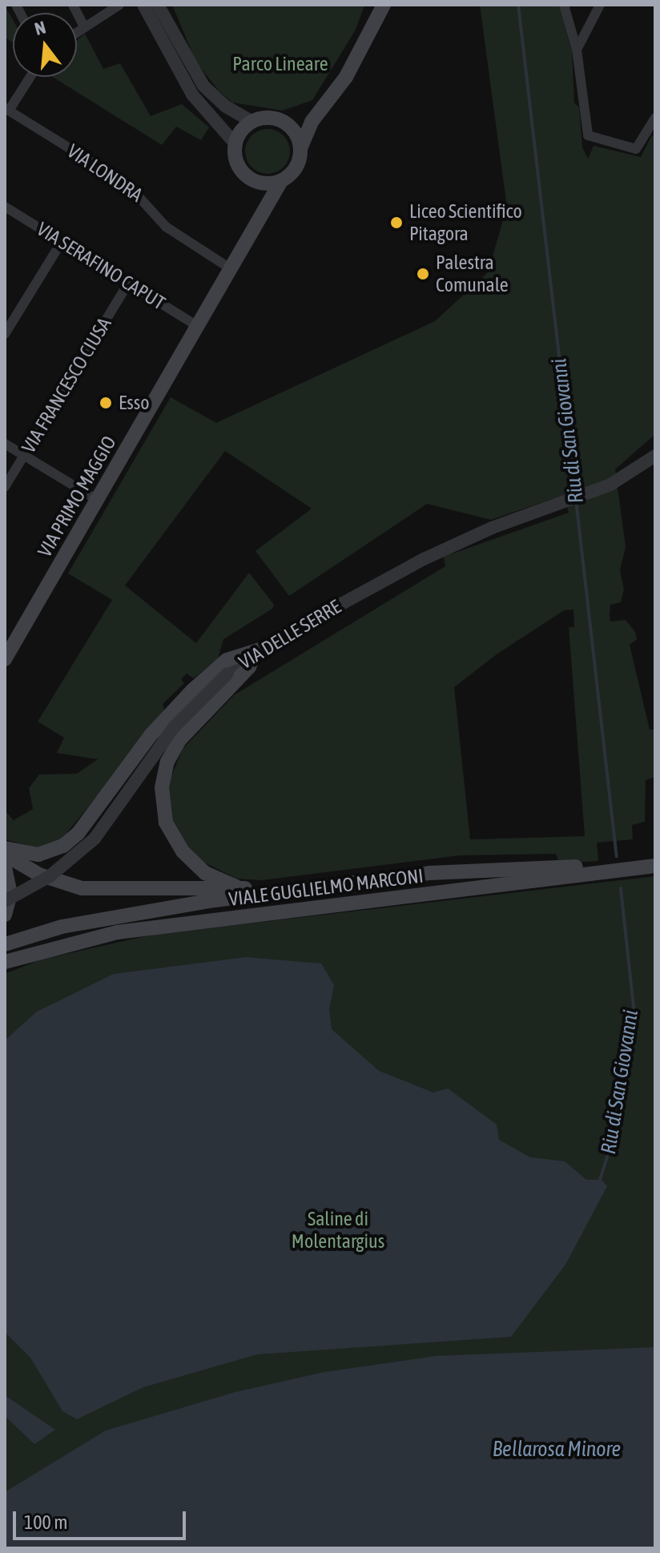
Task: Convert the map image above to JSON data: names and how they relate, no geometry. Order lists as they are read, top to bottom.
{
  "streets": {
    "main road": ["VIA PRIMO MAGGIO", "VIALE GUGLIELMO MARCONI"],
    "street": [
      "VIA LONDRA",
      "VIA SERAFINO CAPUT",
      "VIA FRANCESCO CIUSA",
      "VIA DELLE SERRE"
    ]
  },
  "crossings": [
    ["VIA LONDRA", "VIA PRIMO MAGGIO"],
    ["VIA SERAFINO CAPUT", "VIA FRANCESCO CIUSA"],
    ["VIA SERAFINO CAPUT", "VIA PRIMO MAGGIO"]
  ],
  "water": ["Riu di San Giovanni", "Bellarosa Minore"],
  "parks": ["Parco Lineare", "Saline di Molentargius"],
  "places": ["Liceo Scientifico Pitagora", "Palestra Comunale", "Esso"],
  "scale_bar": "100 m",
  "north": "top"
}
